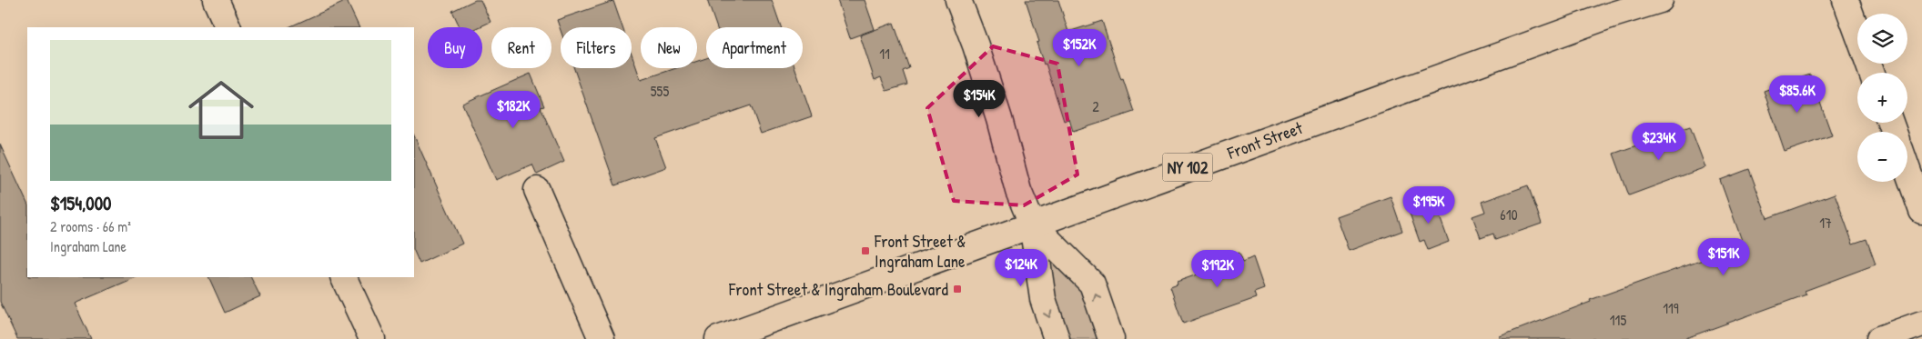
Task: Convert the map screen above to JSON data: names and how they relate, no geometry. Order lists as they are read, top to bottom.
{
  "streets": {
    "main road": ["Front Street", "NY 102"]
  },
  "places": {
    "transit": ["Front Street & Ingraham Lane", "Front Street & Ingraham Boulevard"]
  },
  "house_numbers": [
    "11",
    "555",
    "2",
    "610",
    "17",
    "119",
    "115"
  ],
  "page": {
    "map_buttons": ["+", "−"],
    "chip": [
      "Buy",
      "Rent",
      "Filters",
      "New",
      "Apartment"
    ],
    "list": [
      {
        "name": "$154,000",
        "note": "2 rooms · 66 m² · Ingraham Lane"
      }
    ],
    "price": [
      "$152K",
      "$85.6K",
      "$154K",
      "$182K",
      "$234K",
      "$195K",
      "$151K",
      "$124K",
      "$192K"
    ]
  }
}
